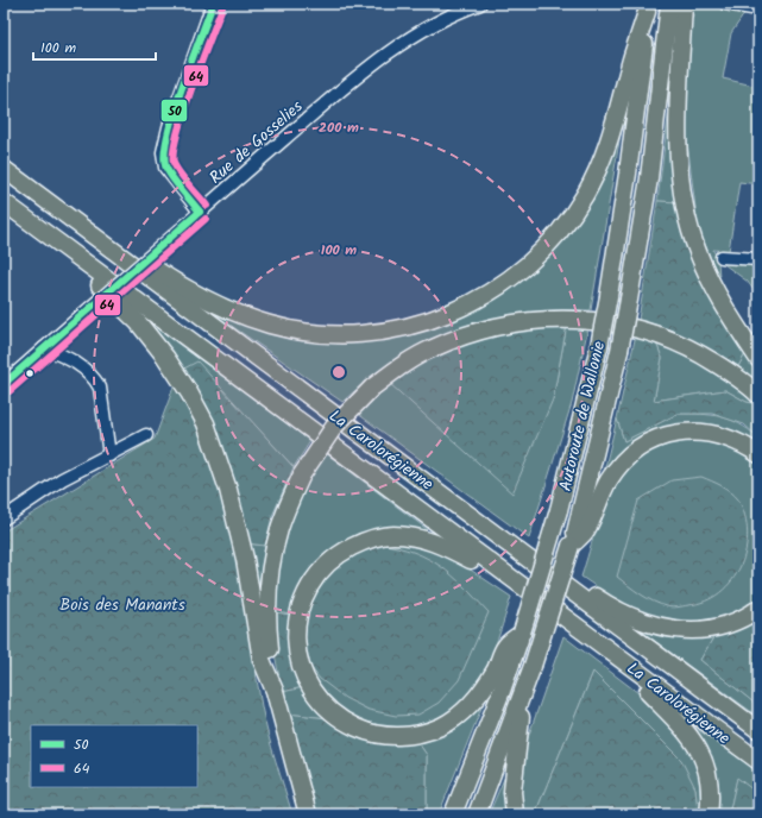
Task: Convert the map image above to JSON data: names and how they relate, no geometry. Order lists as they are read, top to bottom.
{
  "streets": {
    "highway": ["Autoroute de Wallonie", "La Carolorégienne"],
    "street": ["Rue de Gosselies"]
  },
  "parks": ["Bois des Manants"],
  "lines": ["transit line 50", "transit line 64"],
  "legend": ["50", "64"],
  "scale_bar": "100 m",
  "rings": ["200 m", "100 m"]
}
